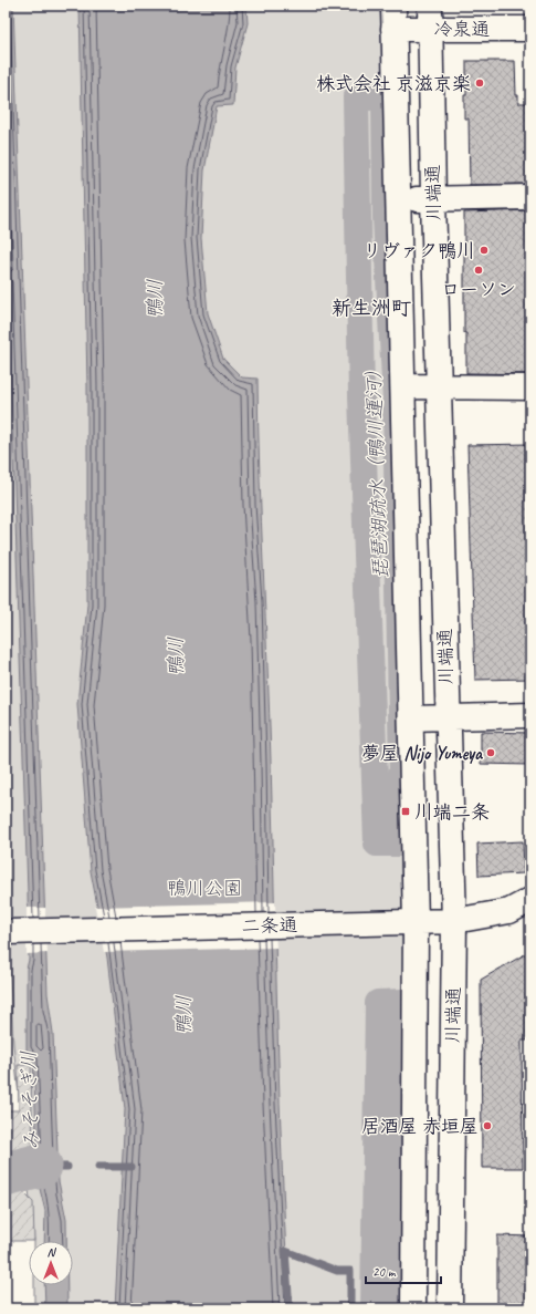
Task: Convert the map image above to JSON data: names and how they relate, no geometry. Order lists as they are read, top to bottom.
{
  "streets": {
    "street": ["冷泉通", "川端通", "二条通"]
  },
  "crossings": [
    ["冷泉通", "川端通"],
    ["川端通", "二条通"]
  ],
  "districts": ["新生洲町"],
  "water": ["鴨川", "琵琶湖疏水（鴨川運河）", "みそそぎ川"],
  "parks": ["鴨川公園"],
  "places": {
    "other": [
      "株式会社 京滋京楽",
      "リヴァク鴨川",
      "ローソン",
      "夢屋 Nijo Yumeya",
      "居酒屋 赤垣屋"
    ],
    "transit": ["川端二条"]
  },
  "scale_bar": "20 m",
  "north": "top"
}
